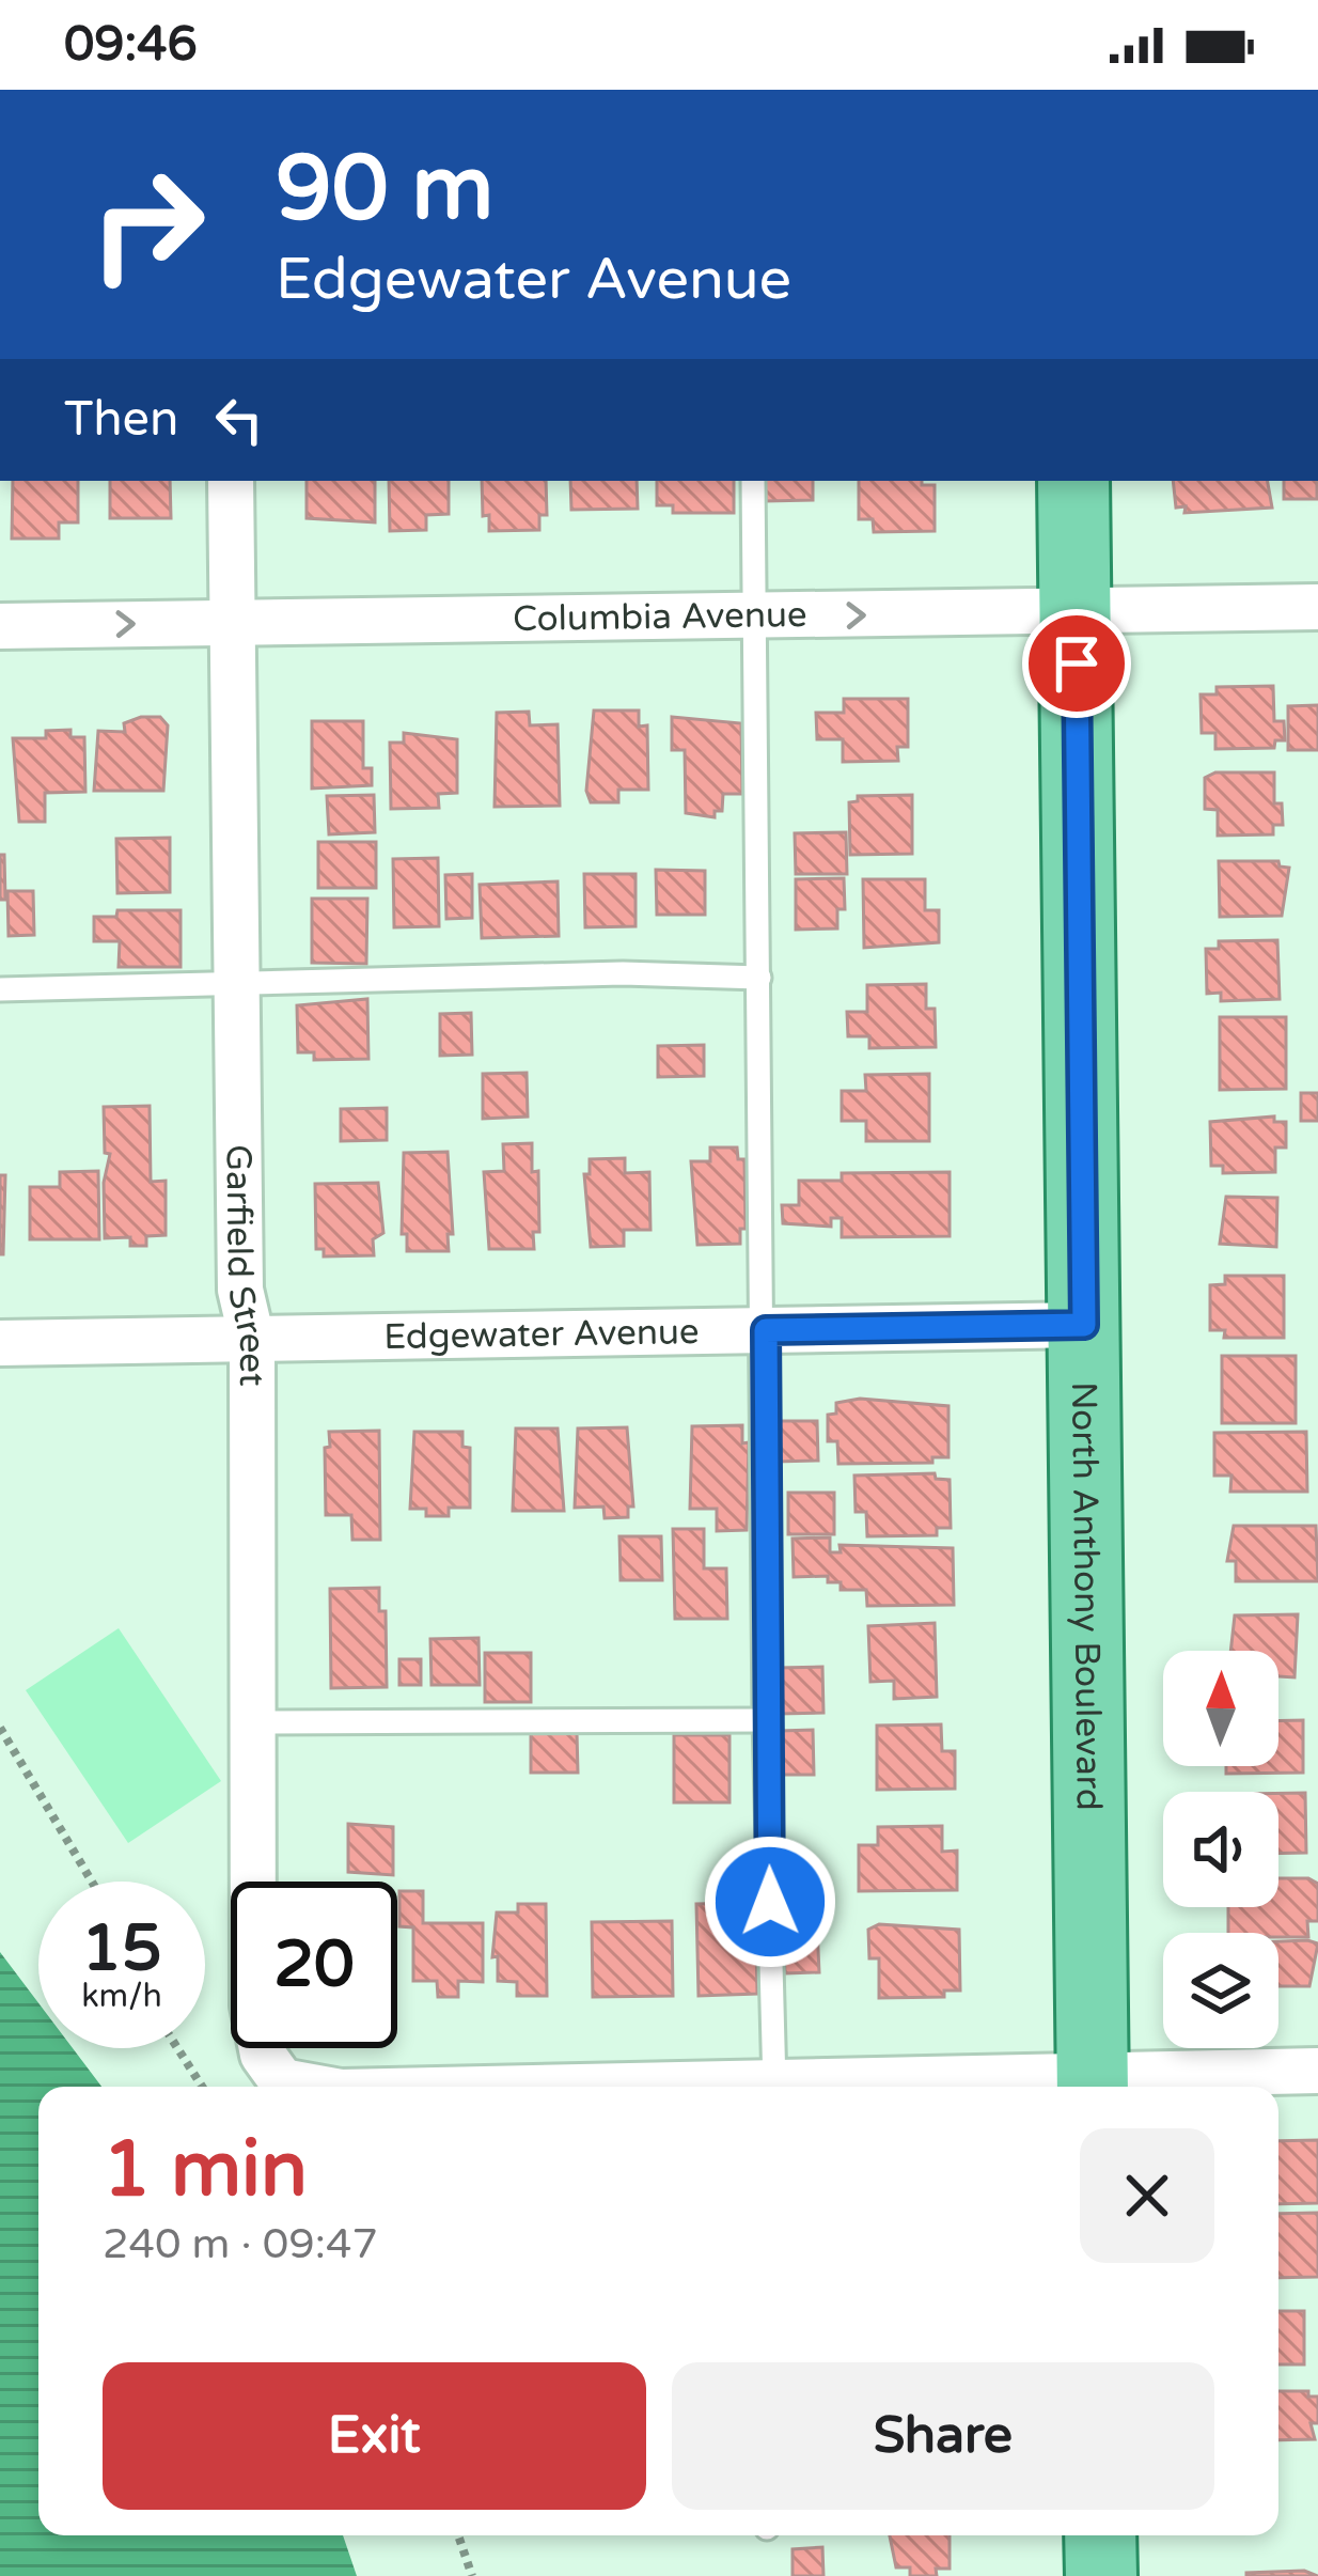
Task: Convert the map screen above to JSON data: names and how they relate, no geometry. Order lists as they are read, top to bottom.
{
  "streets": {
    "main road": ["North Anthony Boulevard"],
    "street": ["Columbia Avenue", "Garfield Street", "Edgewater Avenue"]
  },
  "crossings": [
    ["Columbia Avenue", "Garfield Street"],
    ["Columbia Avenue", "North Anthony Boulevard"],
    ["Garfield Street", "Edgewater Avenue"],
    ["Edgewater Avenue", "North Anthony Boulevard"]
  ],
  "one_way": ["Columbia Avenue"],
  "north": "top",
  "page": {
    "status": "09:46",
    "turn": ["90 m", "Edgewater Avenue"],
    "then": "Then",
    "speed": "15 km/h",
    "limit": "20",
    "heading": ["1 min", "240 m · 09:47"],
    "buttons": ["Exit", "Share"]
  }
}
